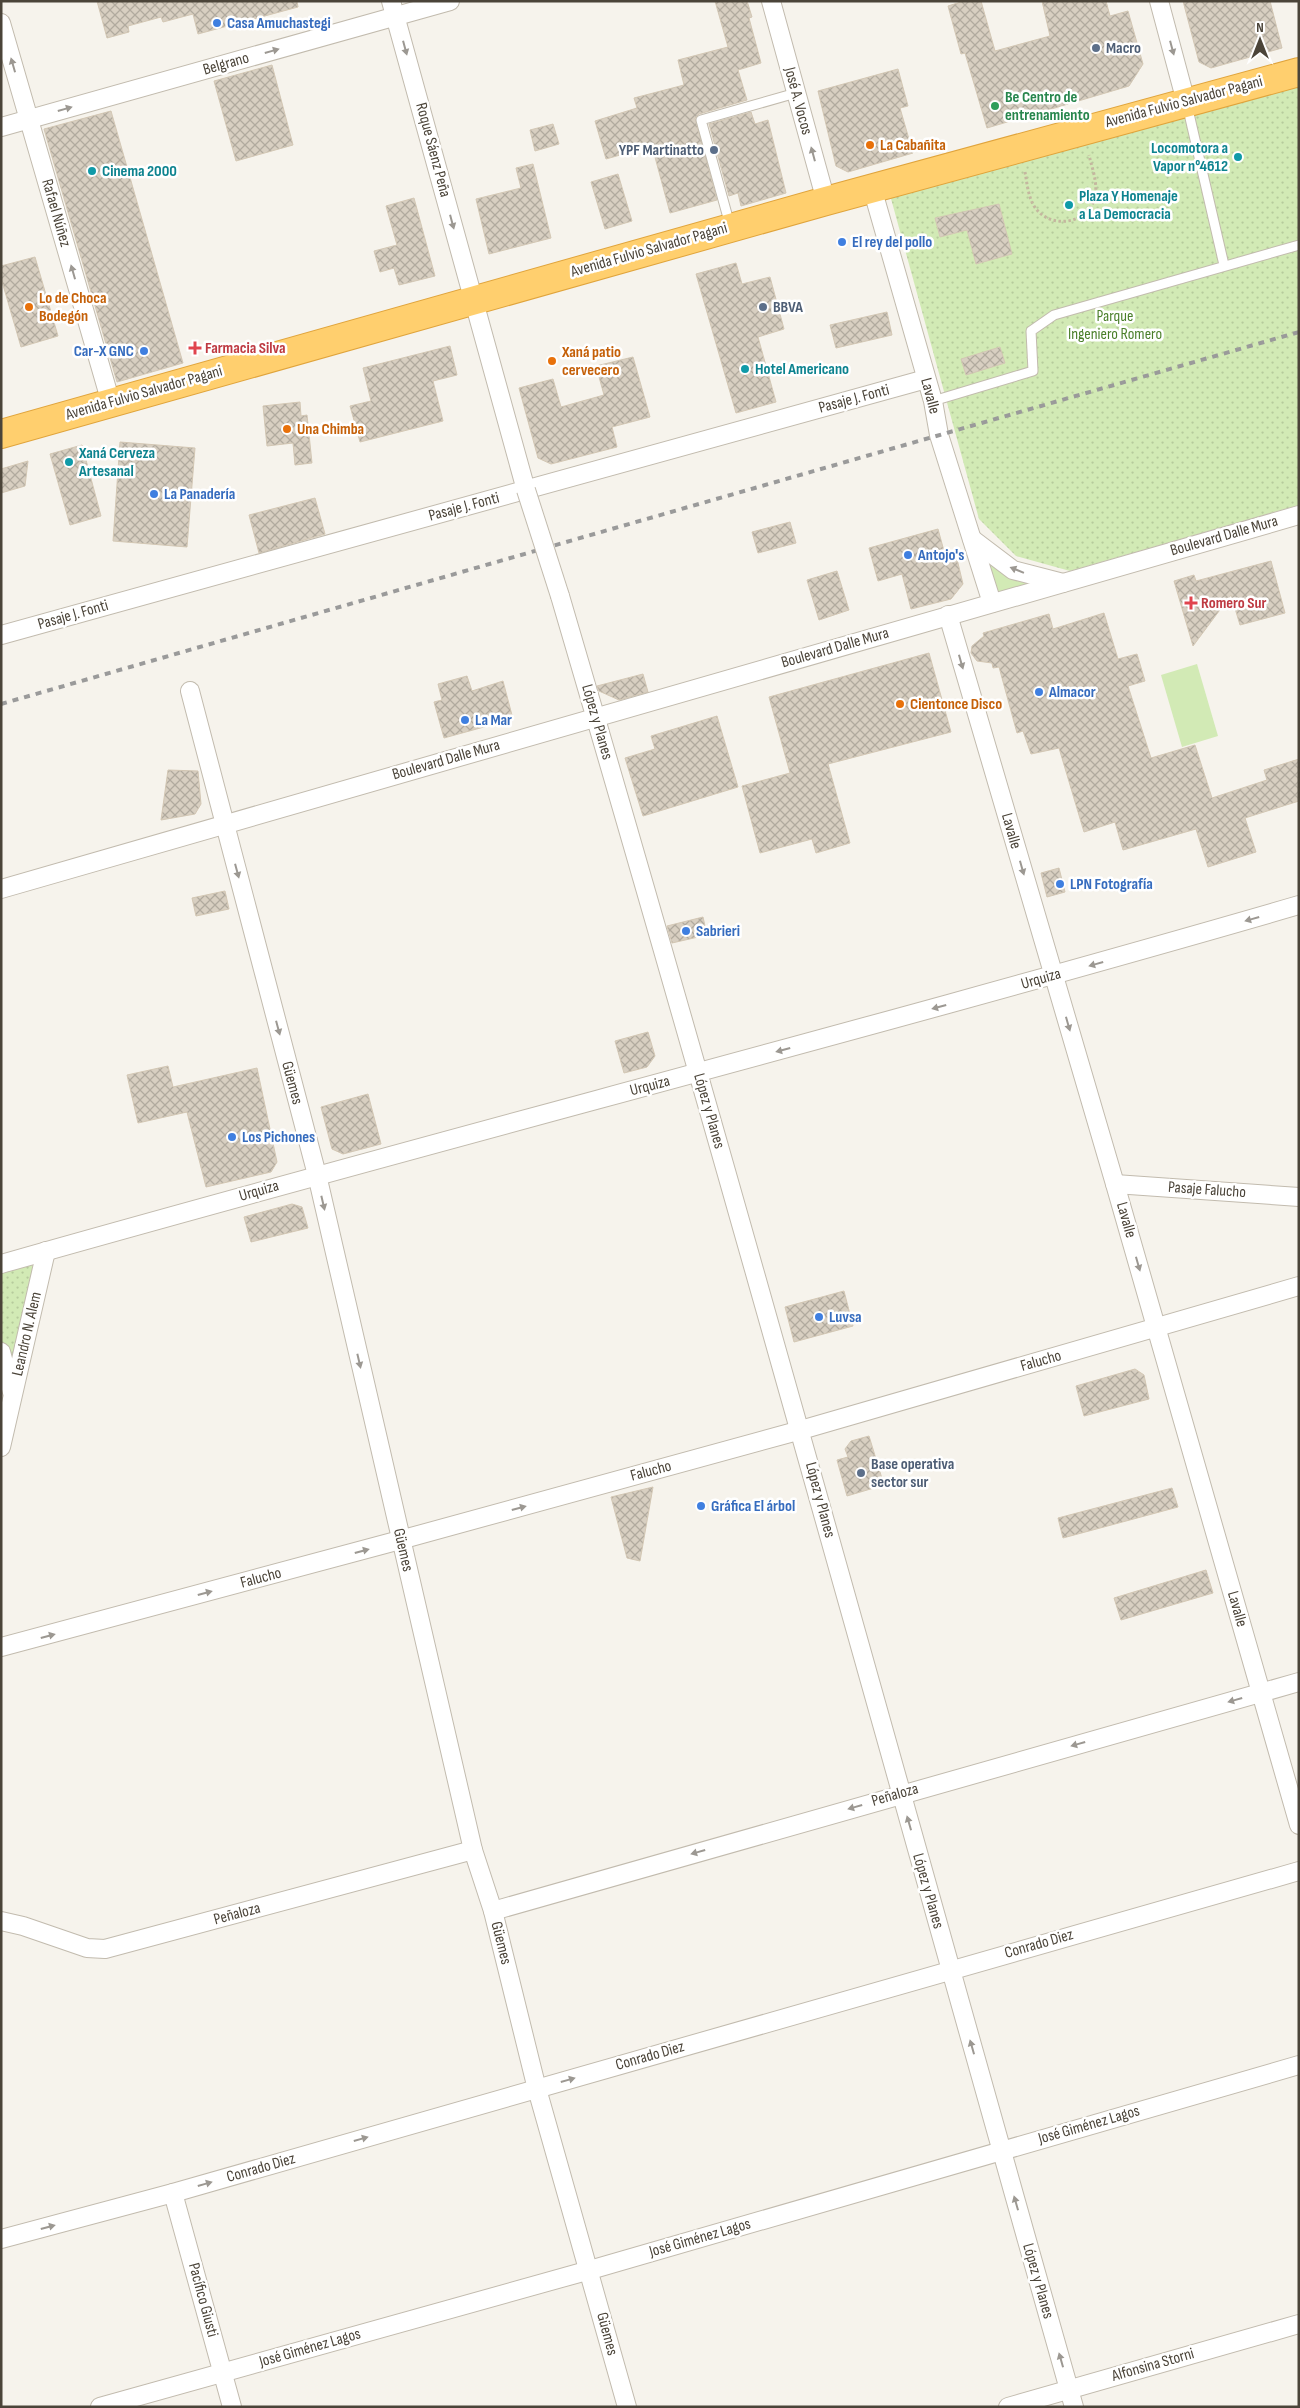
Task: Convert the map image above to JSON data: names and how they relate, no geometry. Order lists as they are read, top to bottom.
{
  "streets": {
    "highway": ["Avenida Fulvio Salvador Pagani"],
    "street": [
      "Belgrano",
      "José A. Vocos",
      "Roque Sáenz Peña",
      "Rafael Núñez",
      "Lavalle",
      "Pasaje J. Fonti",
      "Boulevard Dalle Mura",
      "López y Planes",
      "Urquiza",
      "Güemes",
      "Pasaje Falucho",
      "Leandro N. Alem",
      "Falucho",
      "Peñaloza",
      "Conrado Diez",
      "José Giménez Lagos",
      "Pacífico Giusti",
      "Alfonsina Storni"
    ]
  },
  "crossings": [
    ["Belgrano", "Roque Sáenz Peña"],
    ["Belgrano", "Rafael Núñez"],
    ["José A. Vocos", "Avenida Fulvio Salvador Pagani"],
    ["Avenida Fulvio Salvador Pagani", "Roque Sáenz Peña"],
    ["Avenida Fulvio Salvador Pagani", "Rafael Núñez"],
    ["Avenida Fulvio Salvador Pagani", "Lavalle"],
    ["Lavalle", "Pasaje J. Fonti"],
    ["Lavalle", "Boulevard Dalle Mura"],
    ["Lavalle", "Urquiza"],
    ["Lavalle", "Pasaje Falucho"],
    ["Lavalle", "Falucho"],
    ["Lavalle", "Peñaloza"],
    ["Pasaje J. Fonti", "López y Planes"],
    ["Boulevard Dalle Mura", "López y Planes"],
    ["Boulevard Dalle Mura", "Güemes"],
    ["López y Planes", "Urquiza"],
    ["López y Planes", "Falucho"],
    ["López y Planes", "Peñaloza"],
    ["López y Planes", "Conrado Diez"],
    ["López y Planes", "José Giménez Lagos"],
    ["López y Planes", "Alfonsina Storni"],
    ["Urquiza", "Güemes"],
    ["Urquiza", "Leandro N. Alem"],
    ["Güemes", "Falucho"],
    ["Güemes", "Peñaloza"],
    ["Güemes", "Conrado Diez"],
    ["Güemes", "José Giménez Lagos"],
    ["Conrado Diez", "Pacífico Giusti"],
    ["José Giménez Lagos", "Pacífico Giusti"]
  ],
  "one_way": [
    "Belgrano",
    "José A. Vocos",
    "Roque Sáenz Peña",
    "Rafael Núñez",
    "Lavalle",
    "Urquiza",
    "Güemes",
    "Falucho",
    "Peñaloza",
    "Conrado Diez"
  ],
  "parks": ["Parque Ingeniero Romero"],
  "places": {
    "other": [
      "Casa Amuchastegi",
      "Macro",
      "Be Centro de entrenamiento",
      "La Cabañita",
      "YPF Martinatto",
      "Locomotora a Vapor n°4612",
      "Cinema 2000",
      "Plaza Y Homenaje a La Democracia",
      "El rey del pollo",
      "Lo de Choca Bodegón",
      "BBVA",
      "Car-X GNC",
      "Xaná patio cervecero",
      "Hotel Americano",
      "Una Chimba",
      "Xaná Cerveza Artesanal",
      "La Panadería",
      "Antojo's",
      "Almacor",
      "Cientonce Disco",
      "La Mar",
      "LPN Fotografía",
      "Sabrieri",
      "Los Pichones",
      "Luvsa",
      "Base operativa sector sur",
      "Gráfica El árbol"
    ],
    "health": ["Farmacia Silva", "Romero Sur"]
  },
  "north": "top"
}
